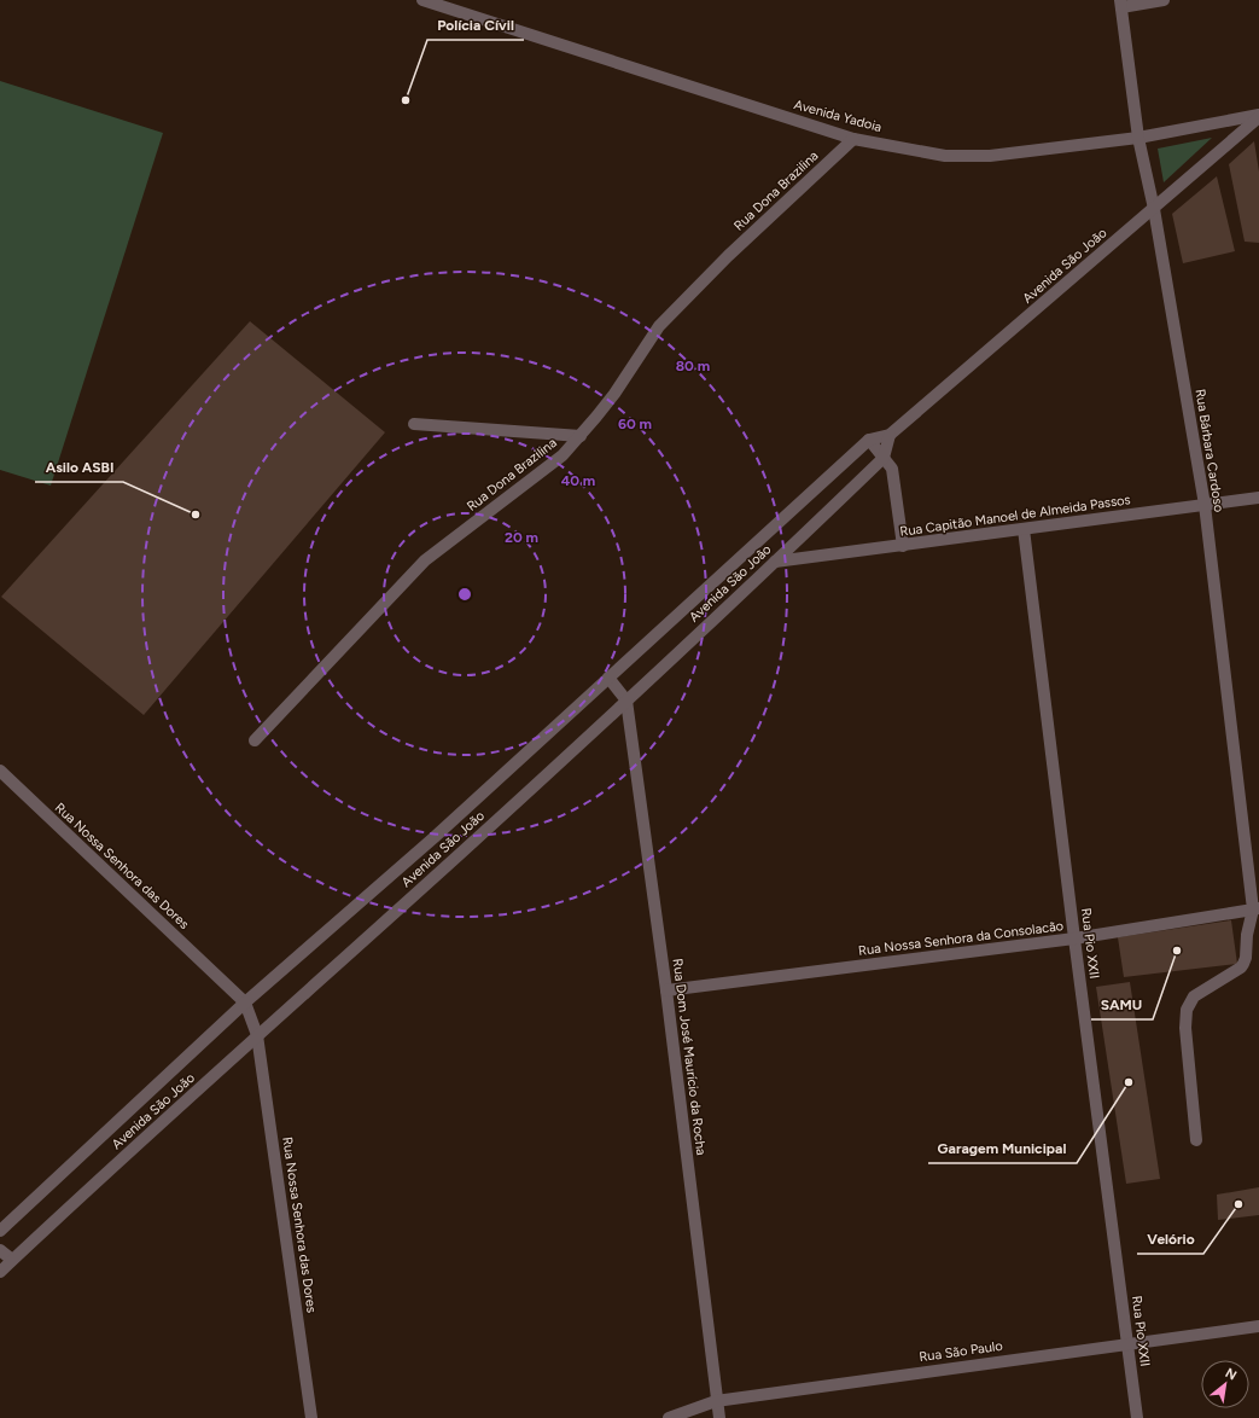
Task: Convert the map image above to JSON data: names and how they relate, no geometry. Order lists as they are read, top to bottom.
{
  "streets": {
    "street": [
      "Avenida Yadoia",
      "Rua Dona Brazilina",
      "Avenida São João",
      "Rua Bárbara Cardoso",
      "Rua Capitão Manoel de Almeida Passos",
      "Rua Nossa Senhora das Dores",
      "Rua Nossa Senhora da Consolacão",
      "Rua Pio XXII",
      "Rua Dom José Maurício da Rocha",
      "Rua São Paulo"
    ]
  },
  "crossings": [
    ["Avenida Yadoia", "Rua Dona Brazilina"],
    ["Avenida Yadoia", "Avenida São João"],
    ["Avenida Yadoia", "Rua Bárbara Cardoso"],
    ["Avenida São João", "Rua Bárbara Cardoso"],
    ["Avenida São João", "Rua Capitão Manoel de Almeida Passos"],
    ["Avenida São João", "Rua Nossa Senhora das Dores"],
    ["Avenida São João", "Rua Dom José Maurício da Rocha"],
    ["Rua Bárbara Cardoso", "Rua Capitão Manoel de Almeida Passos"],
    ["Rua Bárbara Cardoso", "Rua Nossa Senhora da Consolacão"],
    ["Rua Capitão Manoel de Almeida Passos", "Rua Pio XXII"],
    ["Rua Nossa Senhora da Consolacão", "Rua Pio XXII"],
    ["Rua Nossa Senhora da Consolacão", "Rua Dom José Maurício da Rocha"],
    ["Rua Pio XXII", "Rua São Paulo"],
    ["Rua Dom José Maurício da Rocha", "Rua São Paulo"]
  ],
  "places": [
    "Polícia Cívil",
    "Asilo ASBI",
    "SAMU",
    "Garagem Municipal",
    "Velório"
  ],
  "north": "top right",
  "rings": [
    "80 m",
    "60 m",
    "40 m",
    "20 m"
  ]
}
